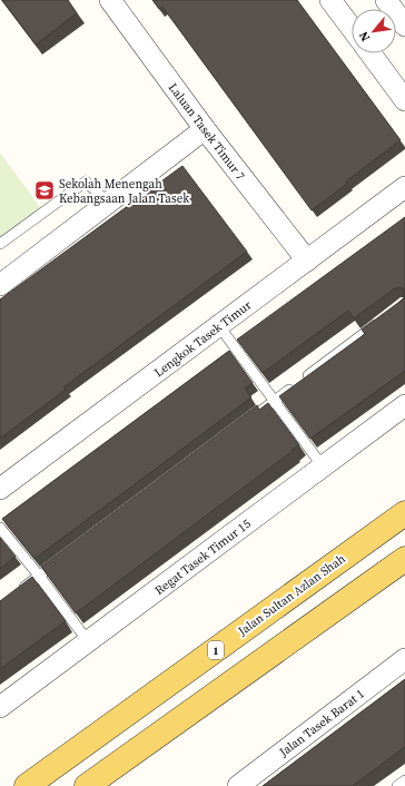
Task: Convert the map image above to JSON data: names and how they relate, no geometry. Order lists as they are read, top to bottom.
{
  "streets": {
    "main road": ["Jalan Sultan Azlan Shah", "1"],
    "street": [
      "Laluan Tasek Timur 7",
      "Lengkok Tasek Timur",
      "Regat Tasek Timur 15",
      "Jalan Tasek Barat 1"
    ]
  },
  "crossings": [
    ["Laluan Tasek Timur 7", "Lengkok Tasek Timur"]
  ],
  "places": {
    "school or university": ["Sekolah Menengah Kebangsaan Jalan Tasek"]
  },
  "north": "bottom left"
}
